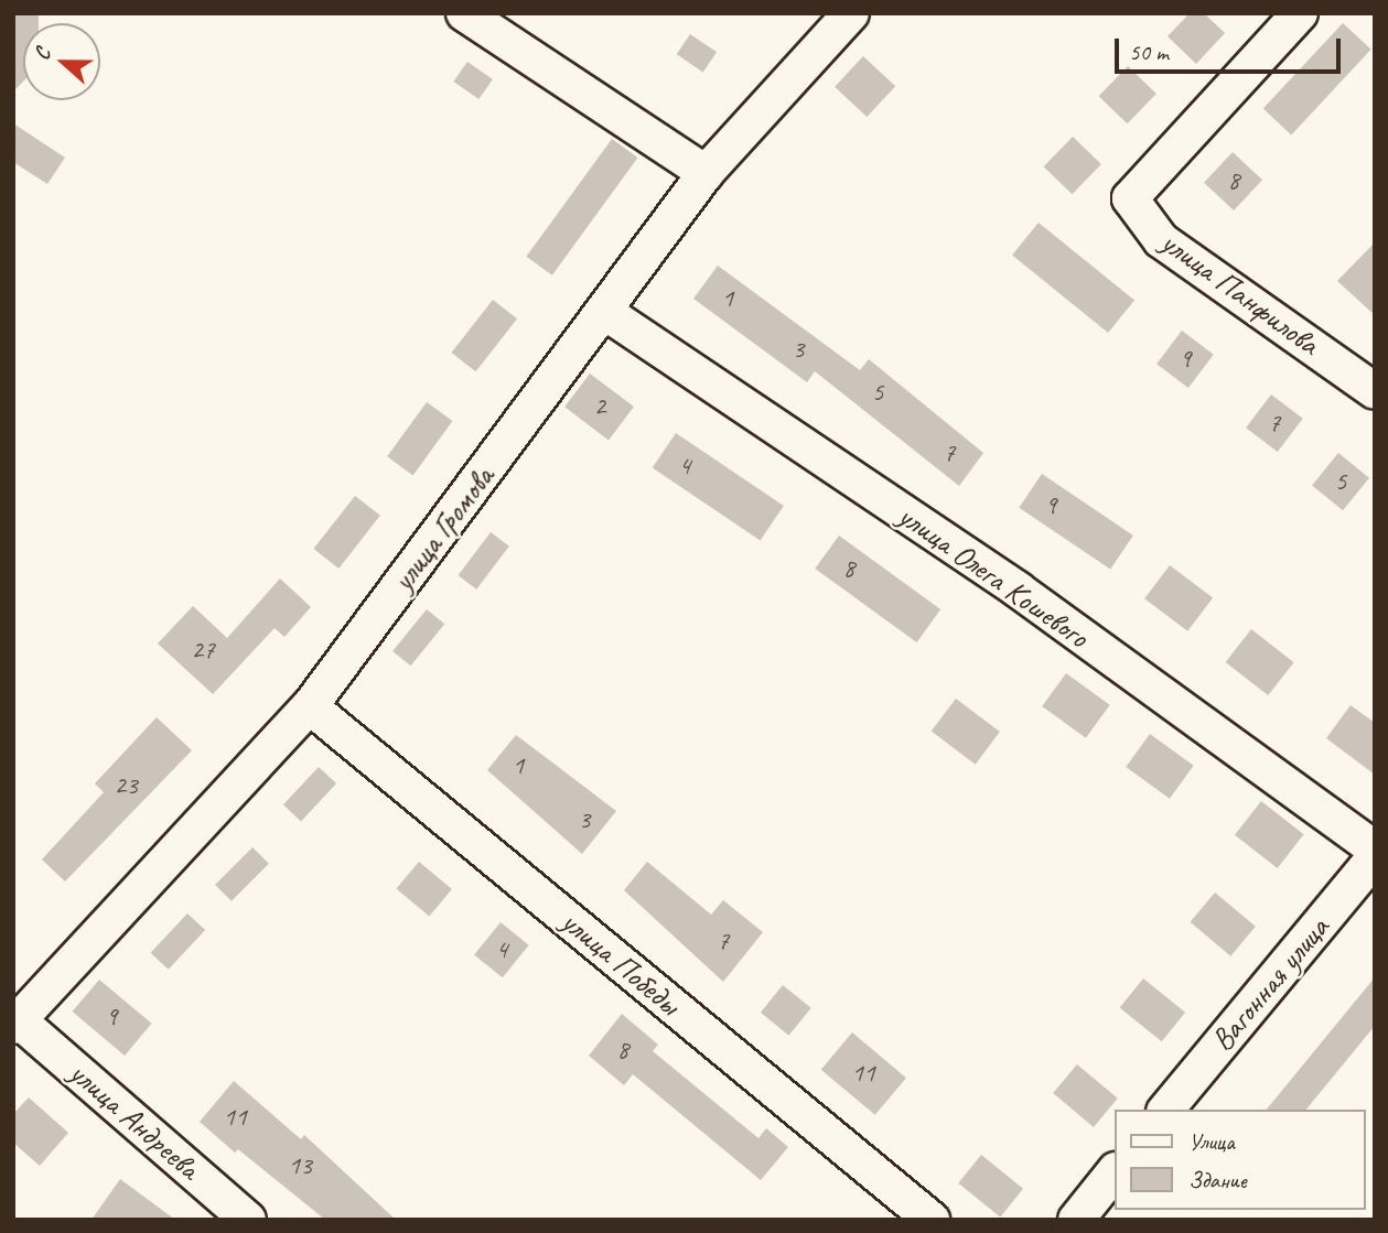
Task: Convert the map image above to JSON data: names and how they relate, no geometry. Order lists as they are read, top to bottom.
{
  "streets": {
    "street": [
      "улица Панфилова",
      "улица Громова",
      "улица Олега Кошевого",
      "улица Победы",
      "Вагонная улица",
      "улица Андреева"
    ]
  },
  "crossings": [
    ["улица Громова", "улица Олега Кошевого"],
    ["улица Громова", "улица Победы"],
    ["улица Громова", "улица Андреева"]
  ],
  "house_numbers": [
    "8",
    "1",
    "3",
    "9",
    "5",
    "2",
    "7",
    "7",
    "4",
    "5",
    "9",
    "8",
    "27",
    "1",
    "23",
    "3",
    "7",
    "4",
    "9",
    "8",
    "11",
    "11",
    "13"
  ],
  "legend": ["Улица", "Здание"],
  "scale_bar": "50 m",
  "north": "left"
}
